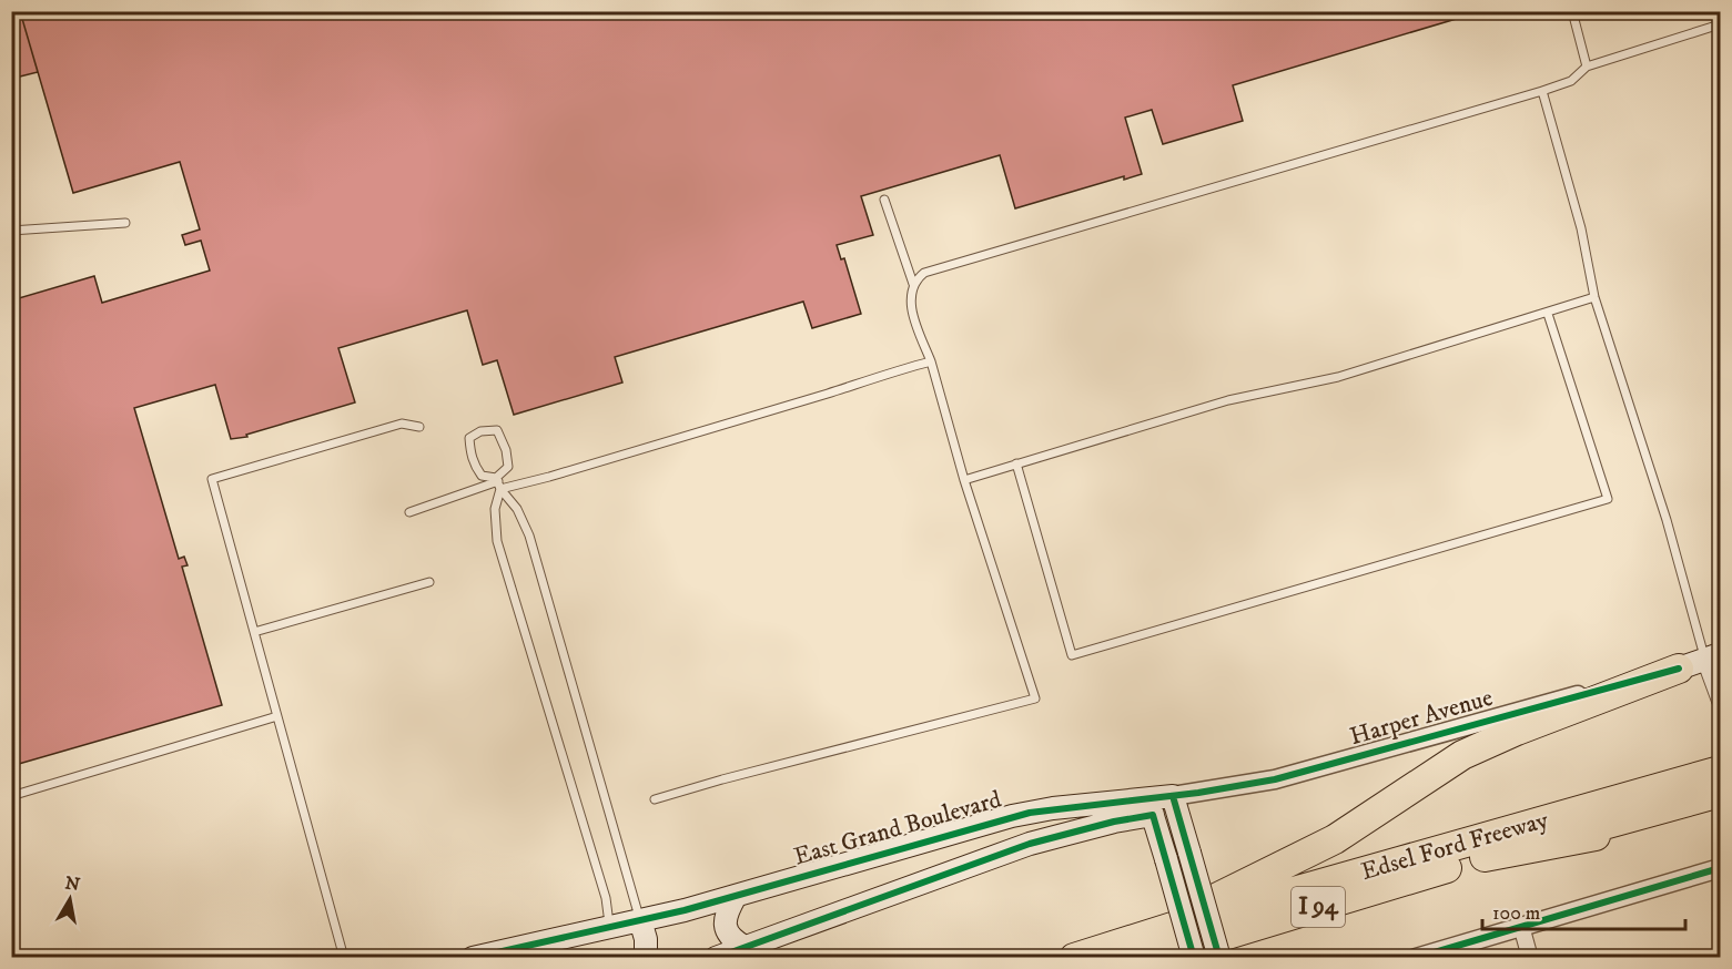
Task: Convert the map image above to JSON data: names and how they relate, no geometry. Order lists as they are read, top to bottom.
{
  "streets": {
    "highway": ["Edsel Ford Freeway", "I 94"],
    "main road": ["East Grand Boulevard"],
    "street": ["Harper Avenue"]
  },
  "crossings": [
    ["Harper Avenue", "East Grand Boulevard"]
  ],
  "scale_bar": "100 m",
  "north": "top"
}
